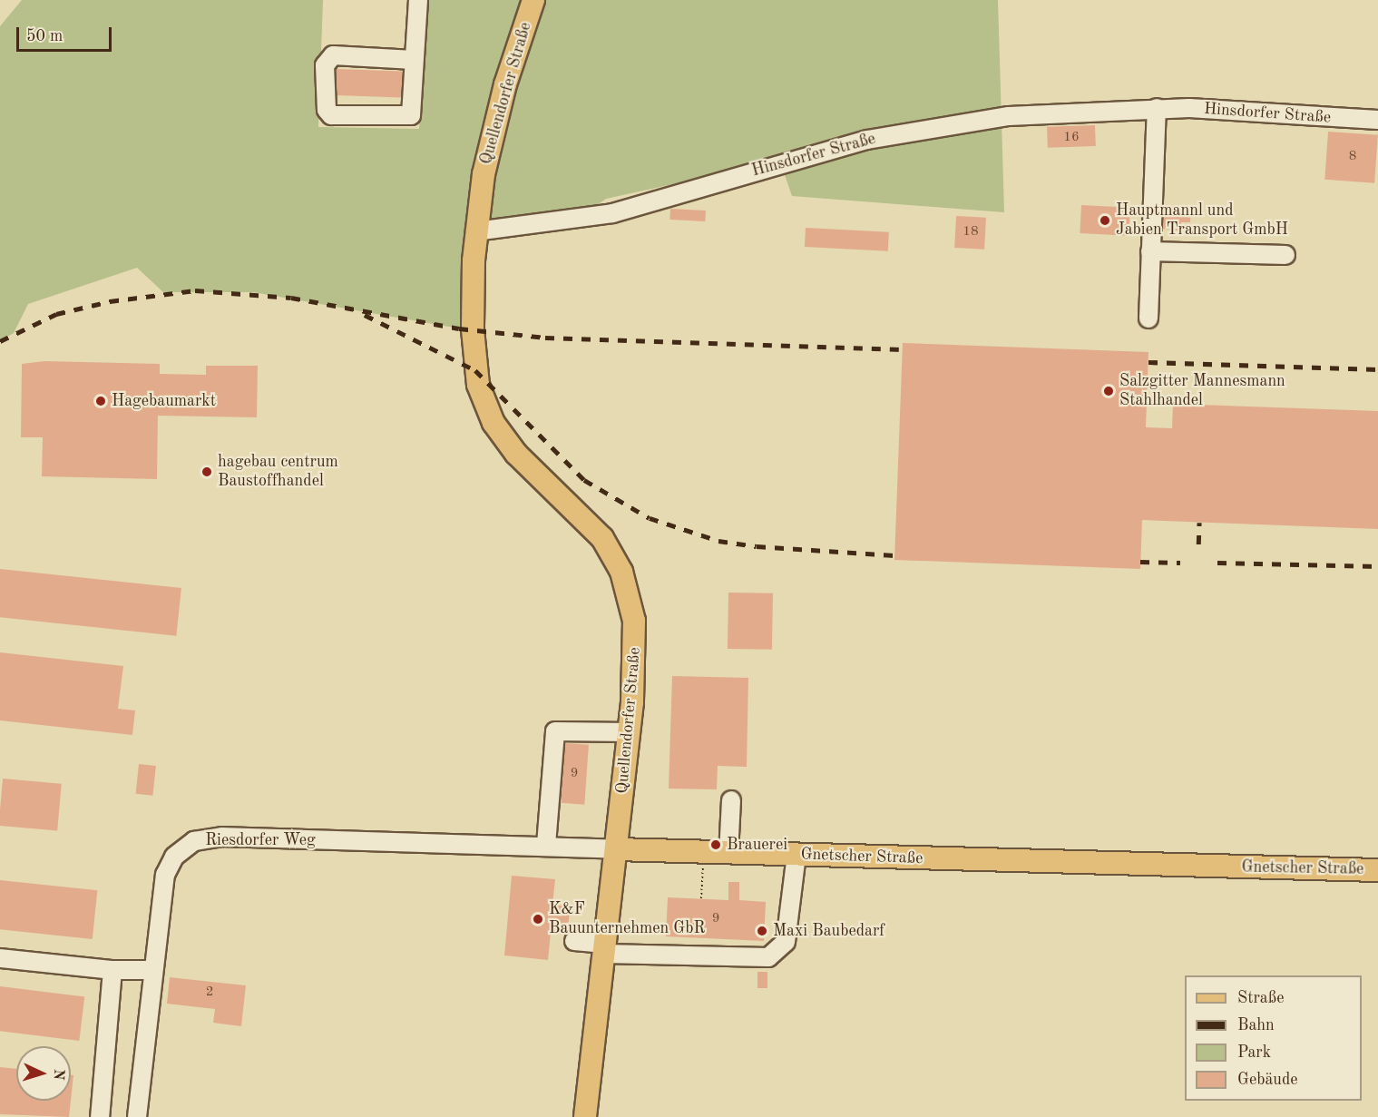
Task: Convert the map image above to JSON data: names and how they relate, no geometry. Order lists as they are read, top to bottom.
{
  "streets": {
    "main road": ["Quellendorfer Straße", "Gnetscher Straße"],
    "street": ["Hinsdorfer Straße", "Riesdorfer Weg"]
  },
  "crossings": [
    ["Quellendorfer Straße", "Hinsdorfer Straße"],
    ["Quellendorfer Straße", "Riesdorfer Weg"],
    ["Quellendorfer Straße", "Gnetscher Straße"],
    ["Riesdorfer Weg", "Gnetscher Straße"]
  ],
  "places": [
    "Hauptmannl und Jabien Transport GmbH",
    "Salzgitter Mannesmann Stahlhandel",
    "Hagebaumarkt",
    "hagebau centrum Baustoffhandel",
    "Brauerei",
    "K&F Bauunternehmen GbR",
    "Maxi Baubedarf"
  ],
  "house_numbers": [
    "16",
    "8",
    "18",
    "9",
    "9",
    "2"
  ],
  "legend": [
    "Straße",
    "Bahn",
    "Park",
    "Gebäude"
  ],
  "scale_bar": "50 m",
  "north": "right"
}
